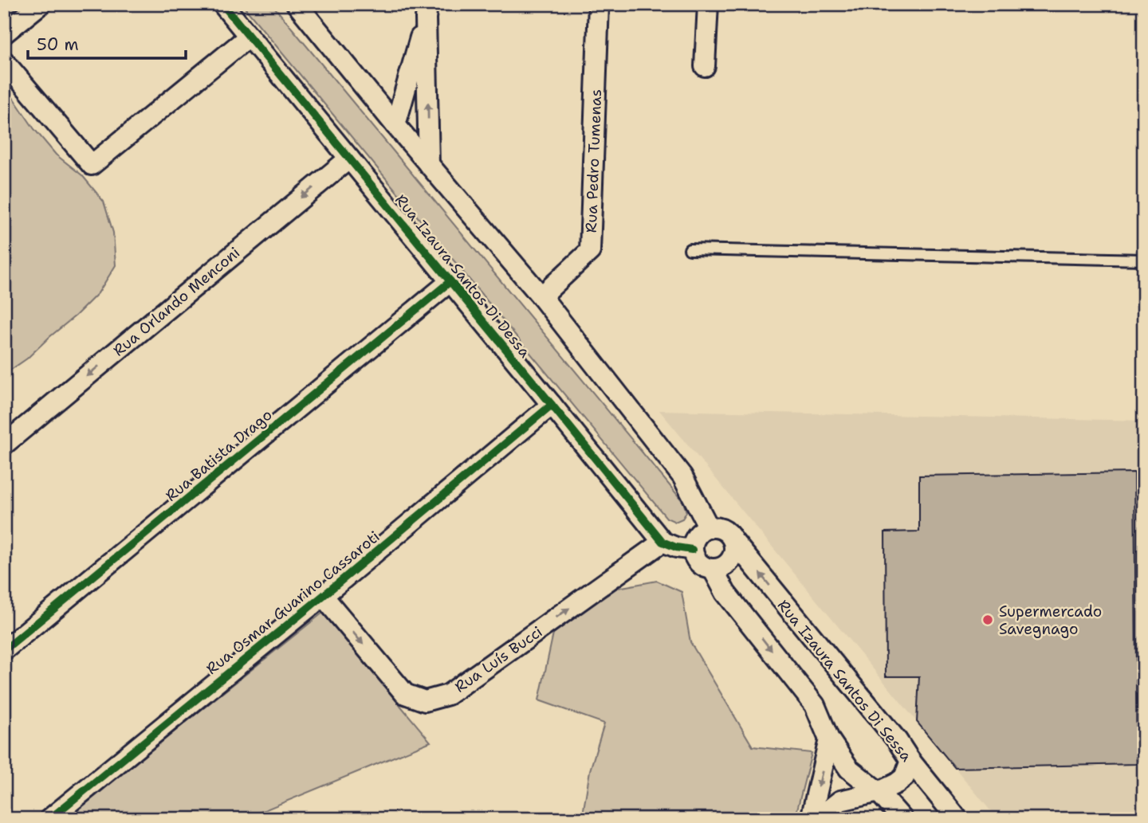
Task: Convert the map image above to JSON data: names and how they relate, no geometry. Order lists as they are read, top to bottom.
{
  "streets": {
    "street": [
      "Rua Pedro Tumenas",
      "Rua Izaura Santos Di Dessa",
      "Rua Orlando Menconi",
      "Rua Batista Drago",
      "Rua Osmar Guarino Cassaroti",
      "Rua Luís Bucci",
      "Rua Izaura Santos Di Sessa"
    ]
  },
  "crossings": [
    ["Rua Izaura Santos Di Dessa", "Rua Orlando Menconi"],
    ["Rua Izaura Santos Di Dessa", "Rua Batista Drago"],
    ["Rua Izaura Santos Di Dessa", "Rua Osmar Guarino Cassaroti"],
    ["Rua Izaura Santos Di Dessa", "Rua Luís Bucci"],
    ["Rua Osmar Guarino Cassaroti", "Rua Luís Bucci"]
  ],
  "one_way": ["Rua Orlando Menconi"],
  "places": ["Supermercado Savegnago"],
  "scale_bar": "50 m"
}
